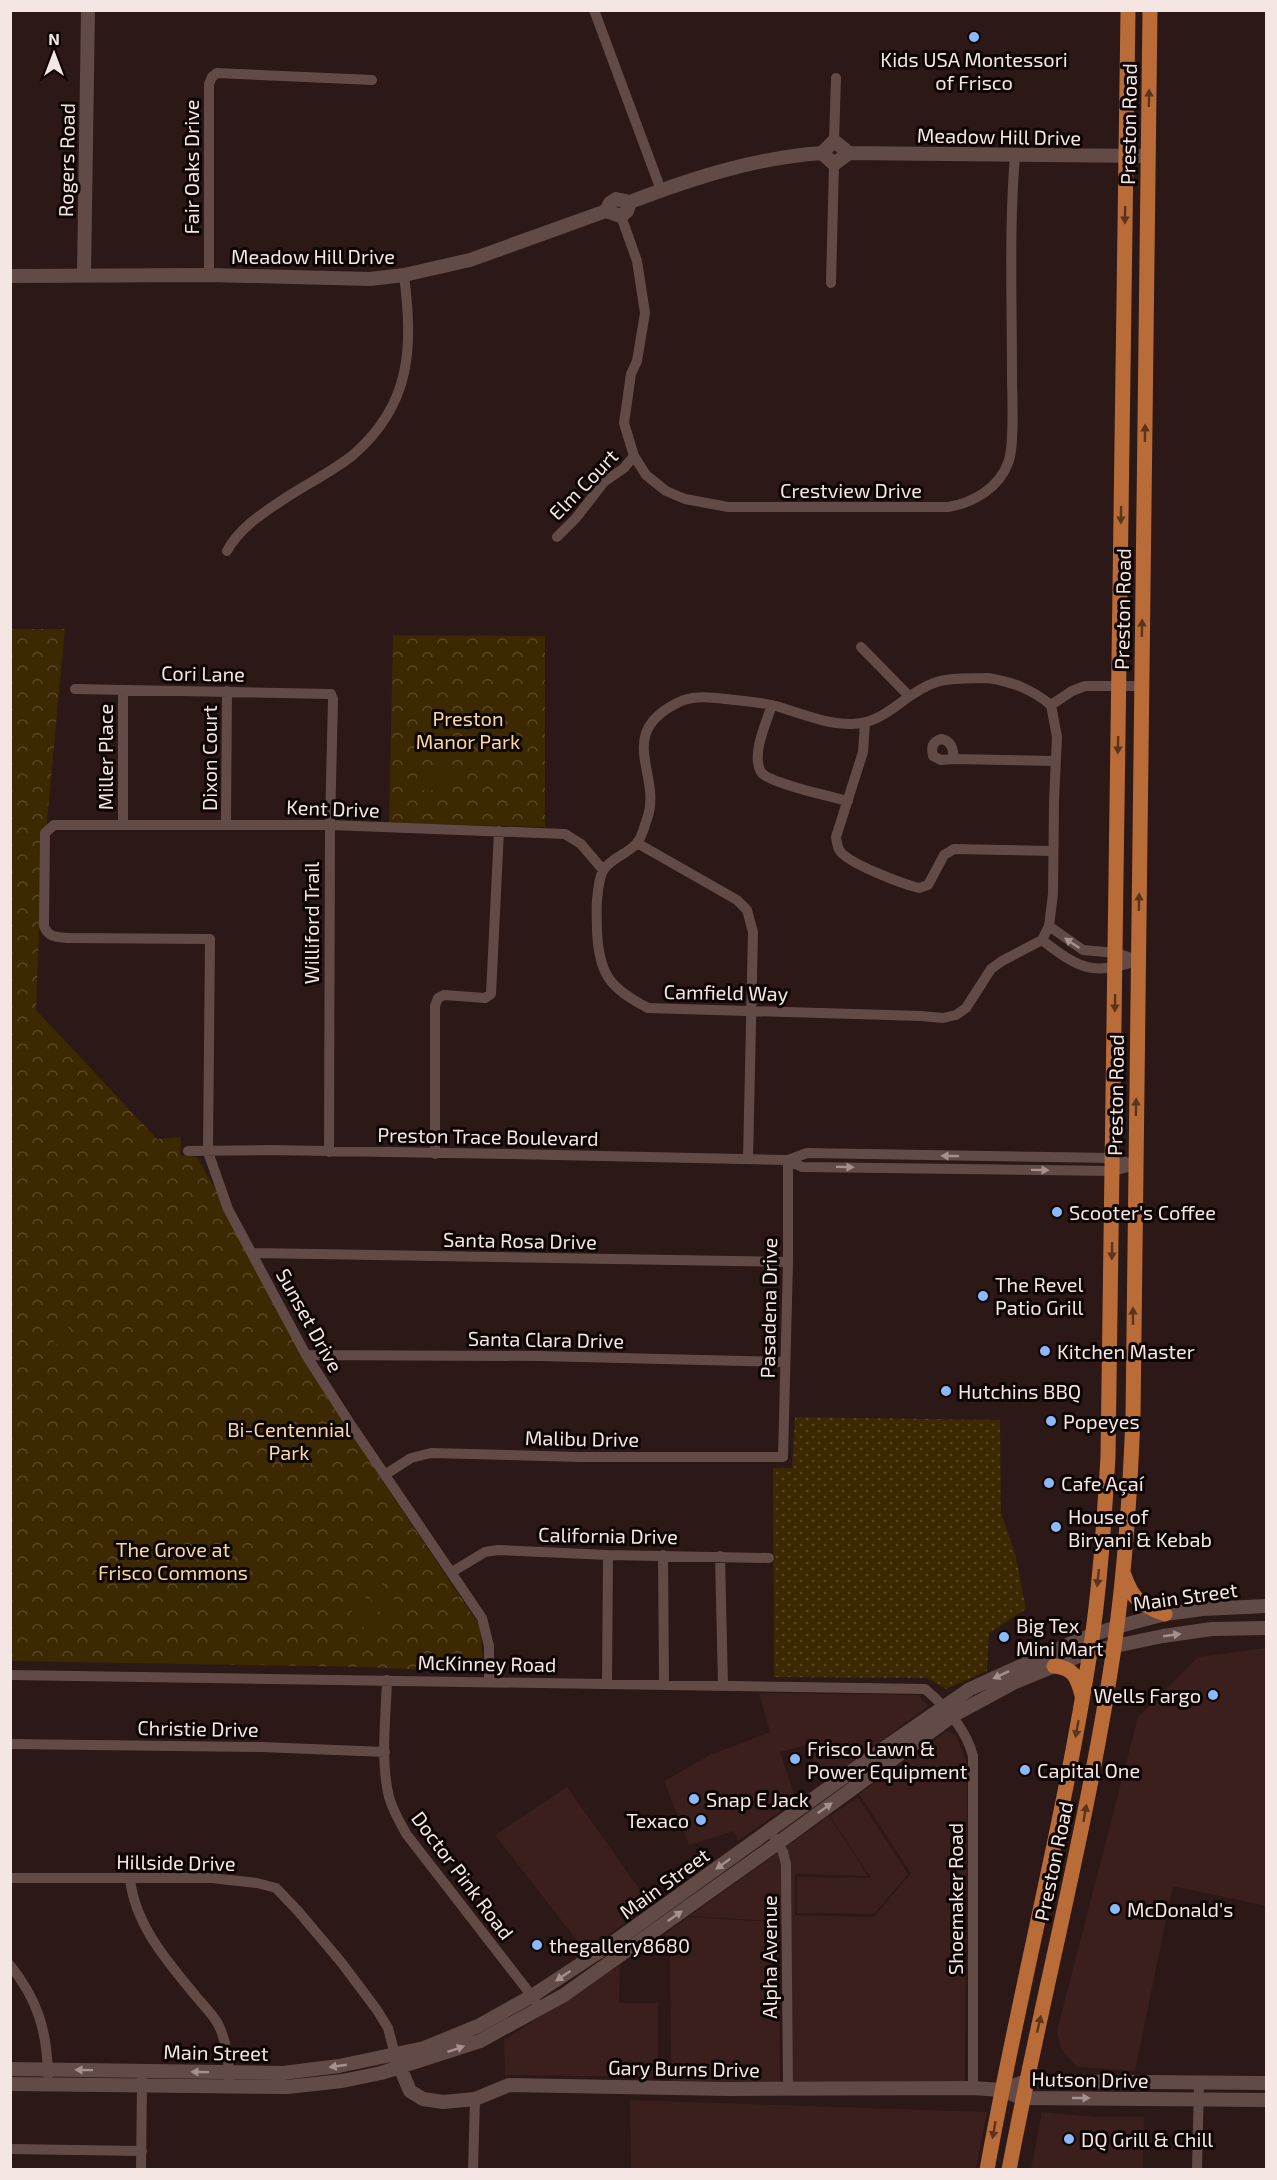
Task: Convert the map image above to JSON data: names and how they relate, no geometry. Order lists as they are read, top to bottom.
{
  "streets": {
    "main road": [
      "Preston Road",
      "Meadow Hill Drive",
      "Rogers Road",
      "Main Street",
      "Gary Burns Drive",
      "Hutson Drive"
    ],
    "street": [
      "Fair Oaks Drive",
      "Elm Court",
      "Crestview Drive",
      "Cori Lane",
      "Miller Place",
      "Dixon Court",
      "Kent Drive",
      "Williford Trail",
      "Camfield Way",
      "Preston Trace Boulevard",
      "Santa Rosa Drive",
      "Pasadena Drive",
      "Sunset Drive",
      "Santa Clara Drive",
      "Malibu Drive",
      "California Drive",
      "McKinney Road",
      "Christie Drive",
      "Hillside Drive",
      "Doctor Pink Road",
      "Shoemaker Road",
      "Alpha Avenue"
    ]
  },
  "crossings": [
    ["Preston Road", "Meadow Hill Drive"],
    ["Preston Road", "Preston Trace Boulevard"],
    ["Preston Road", "Main Street"],
    ["Preston Road", "Gary Burns Drive"],
    ["Preston Road", "Hutson Drive"],
    ["Meadow Hill Drive", "Rogers Road"],
    ["Meadow Hill Drive", "Fair Oaks Drive"],
    ["Meadow Hill Drive", "Crestview Drive"],
    ["Elm Court", "Crestview Drive"],
    ["Cori Lane", "Miller Place"],
    ["Cori Lane", "Dixon Court"],
    ["Cori Lane", "Williford Trail"],
    ["Miller Place", "Kent Drive"],
    ["Dixon Court", "Kent Drive"],
    ["Kent Drive", "Williford Trail"],
    ["Kent Drive", "Camfield Way"],
    ["Kent Drive", "Sunset Drive"],
    ["Williford Trail", "Preston Trace Boulevard"],
    ["Preston Trace Boulevard", "Pasadena Drive"],
    ["Preston Trace Boulevard", "Sunset Drive"],
    ["Santa Rosa Drive", "Pasadena Drive"],
    ["Santa Rosa Drive", "Sunset Drive"],
    ["Pasadena Drive", "Santa Clara Drive"],
    ["Pasadena Drive", "Malibu Drive"],
    ["Sunset Drive", "Santa Clara Drive"],
    ["Sunset Drive", "Malibu Drive"],
    ["Sunset Drive", "California Drive"],
    ["Sunset Drive", "McKinney Road"],
    ["Main Street", "McKinney Road"],
    ["Main Street", "Hillside Drive"],
    ["Main Street", "Doctor Pink Road"],
    ["Main Street", "Shoemaker Road"],
    ["Main Street", "Alpha Avenue"],
    ["Main Street", "Gary Burns Drive"],
    ["McKinney Road", "Doctor Pink Road"],
    ["McKinney Road", "Shoemaker Road"],
    ["Christie Drive", "Doctor Pink Road"],
    ["Hillside Drive", "Gary Burns Drive"],
    ["Shoemaker Road", "Gary Burns Drive"],
    ["Alpha Avenue", "Gary Burns Drive"],
    ["Gary Burns Drive", "Hutson Drive"]
  ],
  "parks": ["Preston Manor Park", "Bi-Centennial Park", "The Grove at Frisco Commons"],
  "places": [
    "Kids USA Montessori of Frisco",
    "Scooter's Coffee",
    "The Revel Patio Grill",
    "Kitchen Master",
    "Hutchins BBQ",
    "Popeyes",
    "Cafe Açaí",
    "House of Biryani & Kebab",
    "Big Tex Mini Mart",
    "Wells Fargo",
    "Frisco Lawn & Power Equipment",
    "Capital One",
    "Snap E Jack",
    "Texaco",
    "McDonald's",
    "thegallery8680",
    "DQ Grill & Chill"
  ],
  "north": "top"
}
